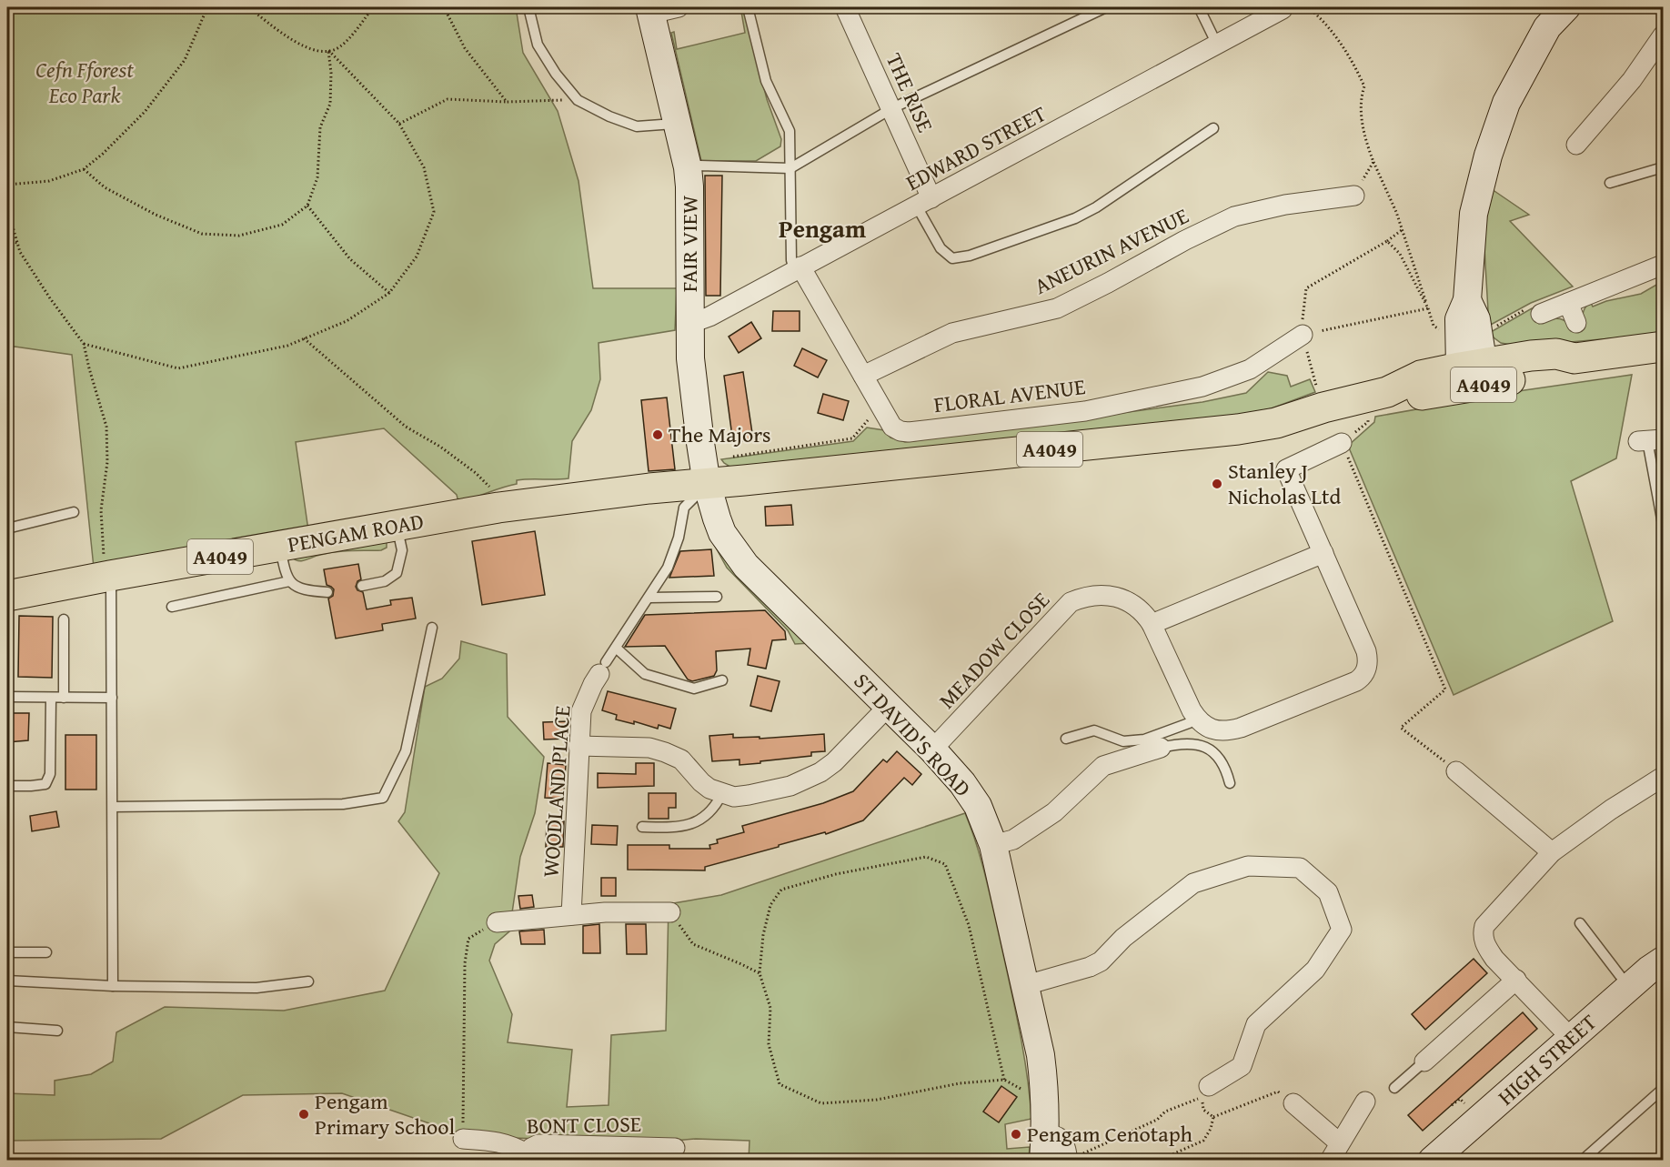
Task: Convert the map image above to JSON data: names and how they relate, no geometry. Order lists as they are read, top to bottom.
{
  "streets": {
    "main road": [
      "FAIR VIEW",
      "A4049",
      "PENGAM ROAD",
      "ST DAVID'S ROAD",
      "HIGH STREET"
    ],
    "street": [
      "THE RISE",
      "EDWARD STREET",
      "ANEURIN AVENUE",
      "FLORAL AVENUE",
      "MEADOW CLOSE",
      "WOODLAND PLACE",
      "BONT CLOSE"
    ]
  },
  "crossings": [
    ["THE RISE", "EDWARD STREET"],
    ["EDWARD STREET", "FAIR VIEW"],
    ["EDWARD STREET", "FLORAL AVENUE"],
    ["FAIR VIEW", "A4049"],
    ["FAIR VIEW", "PENGAM ROAD"],
    ["FAIR VIEW", "ST DAVID'S ROAD"],
    ["FAIR VIEW", "WOODLAND PLACE"],
    ["ANEURIN AVENUE", "FLORAL AVENUE"],
    ["A4049", "PENGAM ROAD"],
    ["A4049", "ST DAVID'S ROAD"],
    ["A4049", "WOODLAND PLACE"],
    ["PENGAM ROAD", "ST DAVID'S ROAD"],
    ["PENGAM ROAD", "WOODLAND PLACE"],
    ["MEADOW CLOSE", "ST DAVID'S ROAD"],
    ["ST DAVID'S ROAD", "WOODLAND PLACE"]
  ],
  "districts": ["Pengam"],
  "parks": ["Cefn Fforest Eco Park"],
  "places": [
    "The Majors",
    "Stanley J Nicholas Ltd",
    "Pengam Primary School",
    "Pengam Cenotaph"
  ]
}
